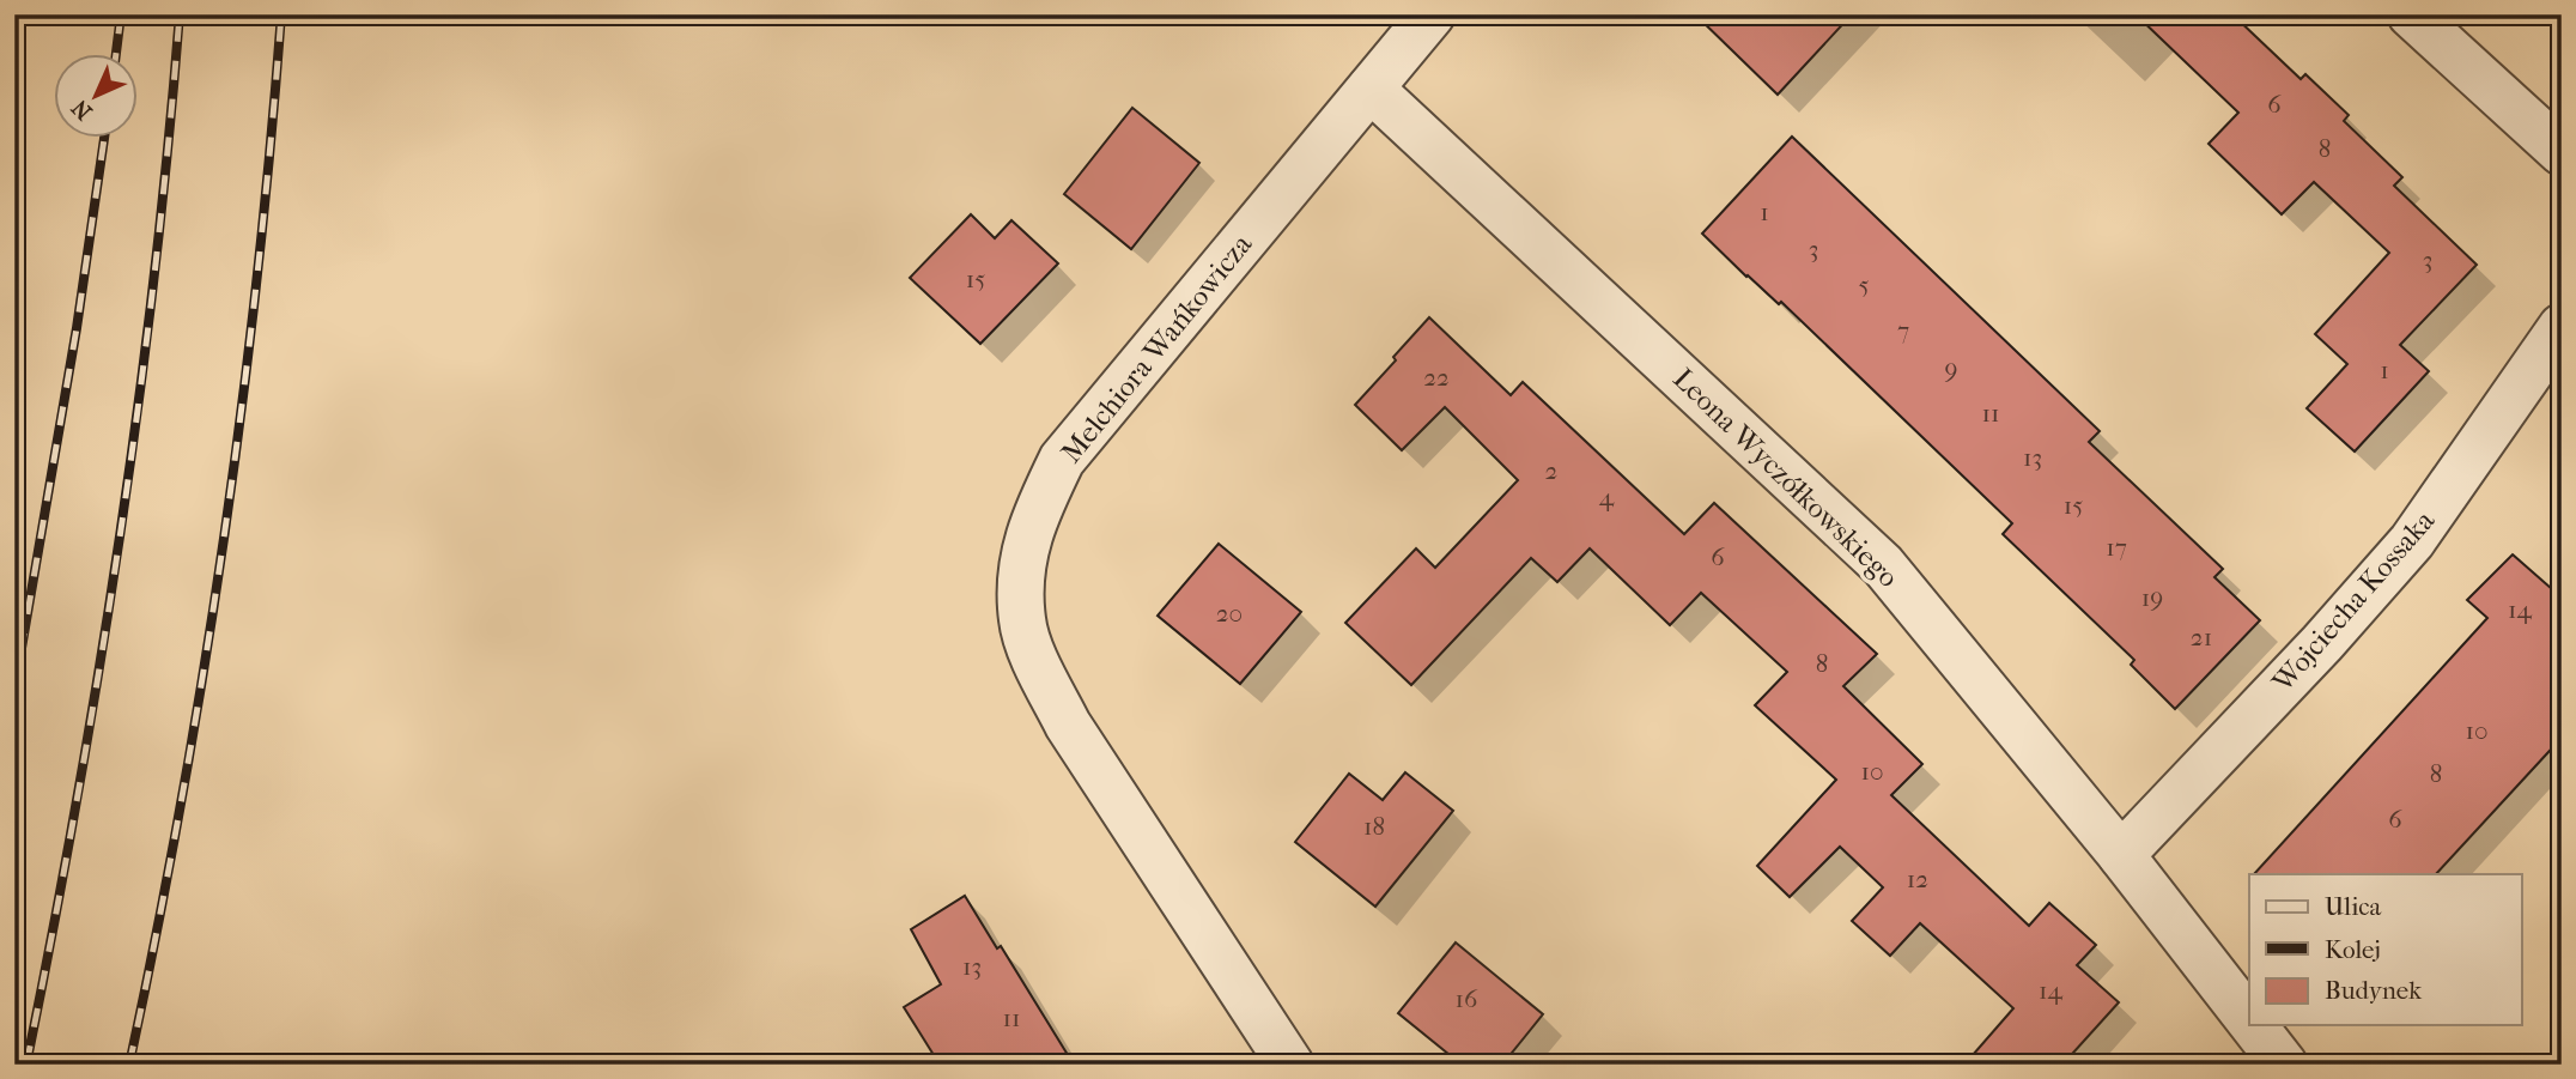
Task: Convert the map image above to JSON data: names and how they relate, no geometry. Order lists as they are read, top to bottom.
{
  "streets": {
    "street": ["Melchiora Wańkowicza", "Leona Wyczółkowskiego", "Wojciecha Kossaka"]
  },
  "crossings": [
    ["Melchiora Wańkowicza", "Leona Wyczółkowskiego"],
    ["Leona Wyczółkowskiego", "Wojciecha Kossaka"]
  ],
  "house_numbers": [
    "6",
    "8",
    "1",
    "3",
    "3",
    "15",
    "5",
    "7",
    "9",
    "1",
    "22",
    "11",
    "13",
    "2",
    "4",
    "15",
    "17",
    "6",
    "19",
    "14",
    "20",
    "21",
    "8",
    "10",
    "10",
    "8",
    "6",
    "18",
    "12",
    "13",
    "14",
    "16",
    "11"
  ],
  "legend": ["Ulica", "Kolej", "Budynek"],
  "north": "bottom left"
}
